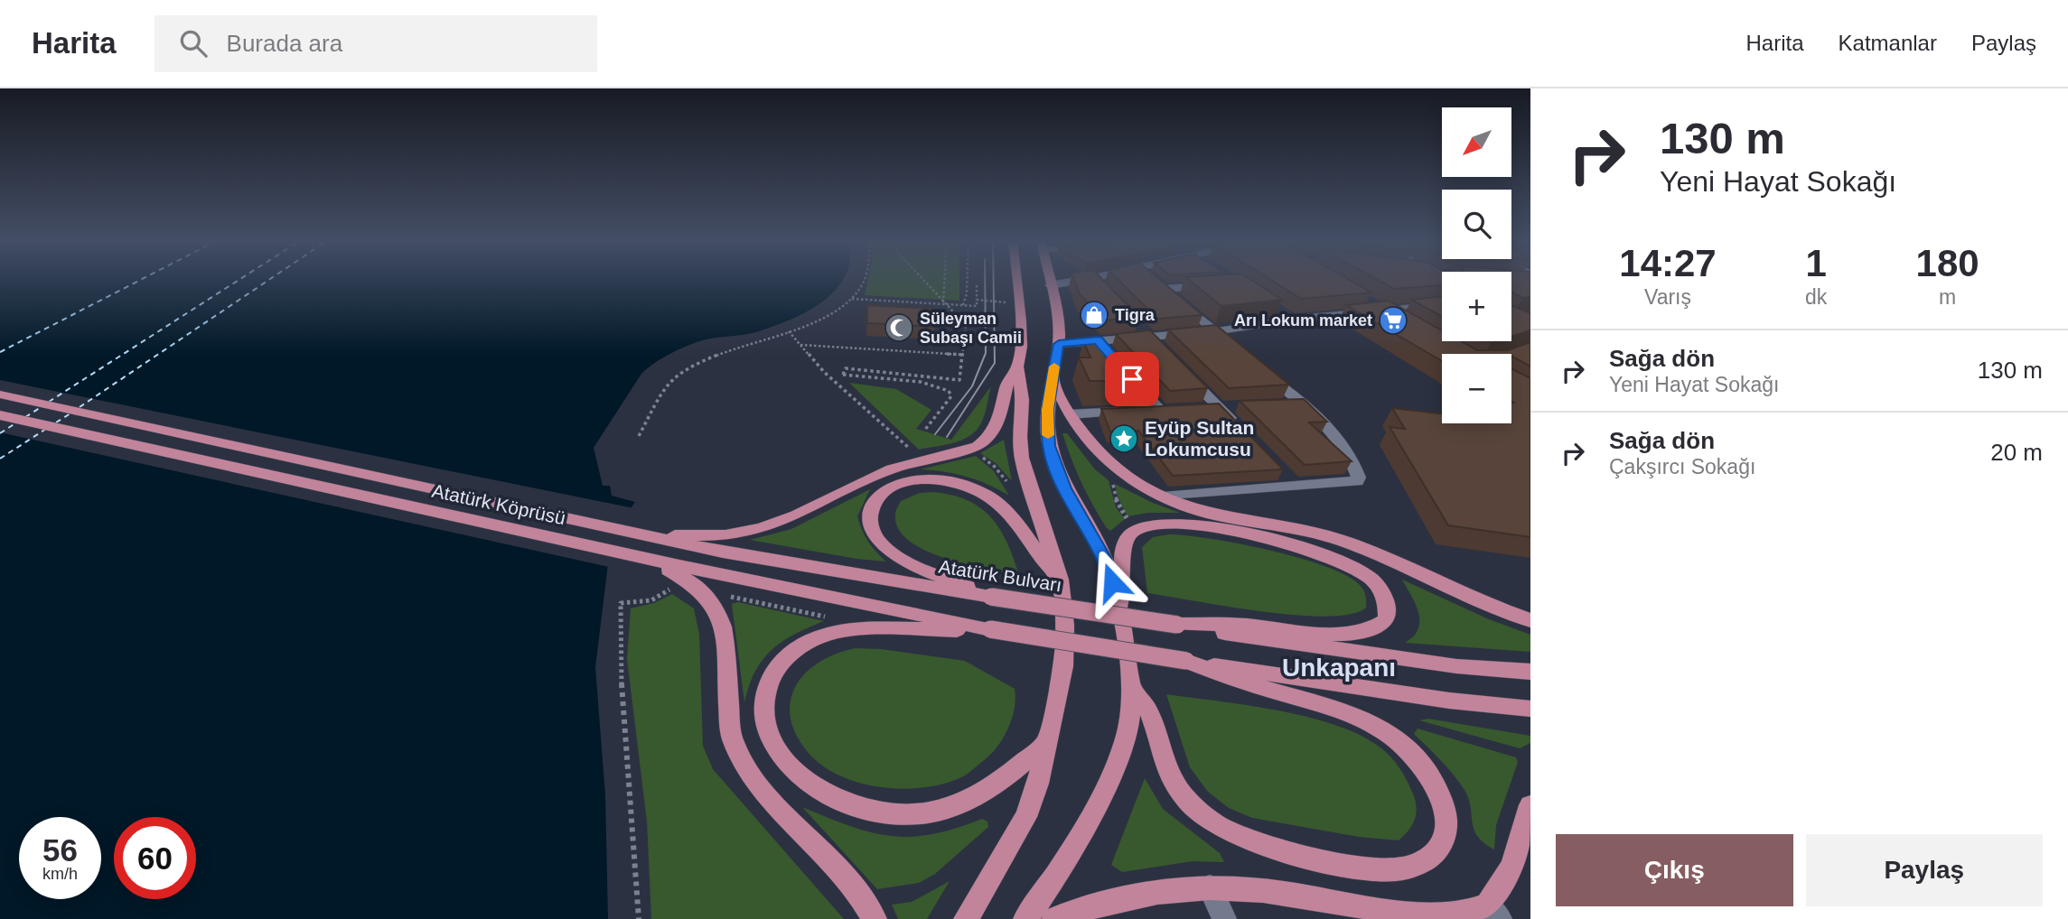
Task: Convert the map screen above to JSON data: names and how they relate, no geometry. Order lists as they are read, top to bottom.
{
  "streets": {
    "main road": ["Atatürk Köprüsü", "Atatürk Bulvarı"]
  },
  "crossings": [
    ["Atatürk Köprüsü", "Atatürk Bulvarı"]
  ],
  "districts": ["Unkapanı"],
  "places": {
    "shop": ["Tigra"],
    "supermarket": ["Arı Lokum market"],
    "mosque": ["Süleyman Subaşı Camii"],
    "place": ["Eyüp Sultan Lokumcusu"]
  },
  "north": "bottom left",
  "page": {
    "header": "Harita",
    "search": "Burada ara",
    "nav": ["Harita", "Katmanlar", "Paylaş"],
    "turn": ["130 m", "Yeni Hayat Sokağı"],
    "map_buttons": ["+", "−"],
    "eta": [
      "14:27",
      "Varış",
      "1",
      "dk",
      "180",
      "m"
    ],
    "list": [
      {
        "name": "Sağa dön",
        "note": "Yeni Hayat Sokağı",
        "value": "130 m"
      },
      {
        "name": "Sağa dön",
        "note": "Çakşırcı Sokağı",
        "value": "20 m"
      }
    ],
    "speed": "56 km/h",
    "limit": "60",
    "buttons": ["Çıkış", "Paylaş"]
  }
}
